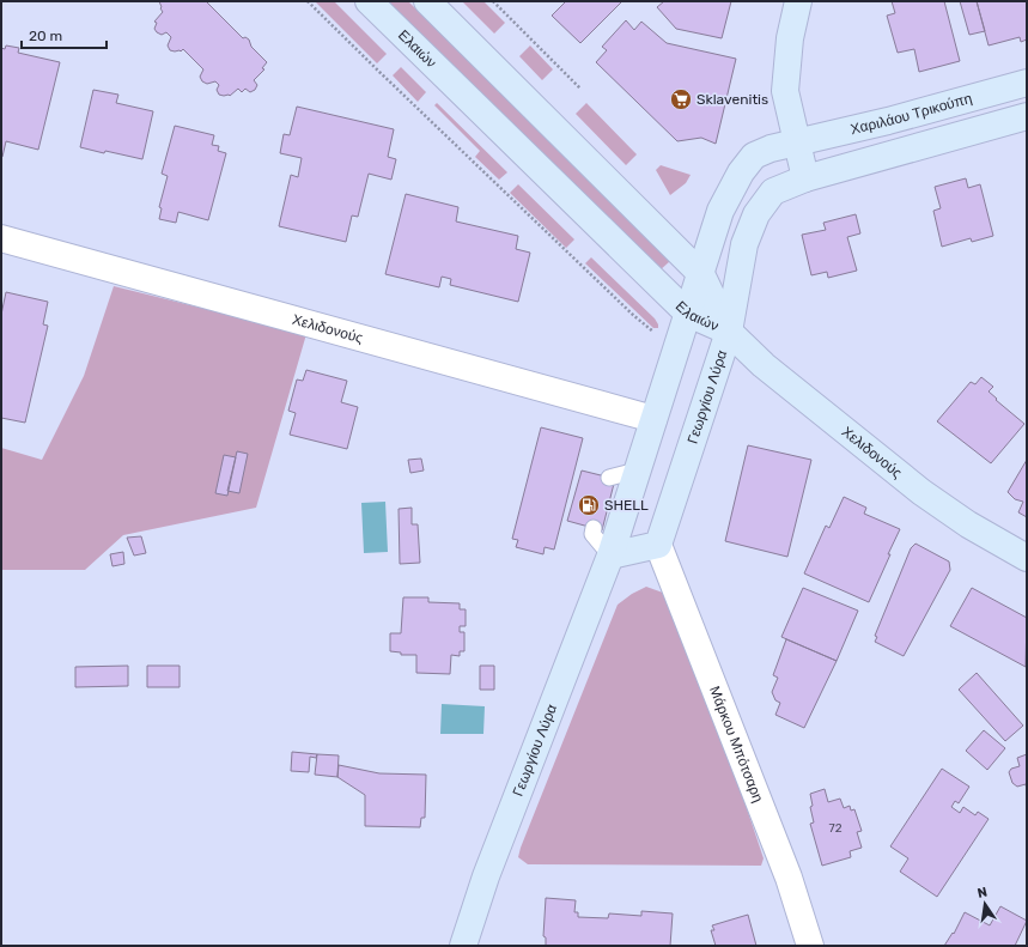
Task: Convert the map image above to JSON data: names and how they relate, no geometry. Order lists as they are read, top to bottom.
{
  "streets": {
    "main road": [
      "Ελαιών",
      "Χαριλάου Τρικούπη",
      "Χελιδονούς",
      "Γεωργίου Λύρα"
    ],
    "street": ["Μάρκου Μπότσαρη"]
  },
  "crossings": [
    ["Ελαιών", "Χελιδονούς"],
    ["Ελαιών", "Γεωργίου Λύρα"],
    ["Χαριλάου Τρικούπη", "Γεωργίου Λύρα"],
    ["Χελιδονούς", "Γεωργίου Λύρα"],
    ["Γεωργίου Λύρα", "Μάρκου Μπότσαρη"]
  ],
  "places": {
    "supermarket": ["Sklavenitis"],
    "fuel station": ["SHELL"]
  },
  "house_numbers": ["72"],
  "scale_bar": "20 m",
  "north": "top"
}
